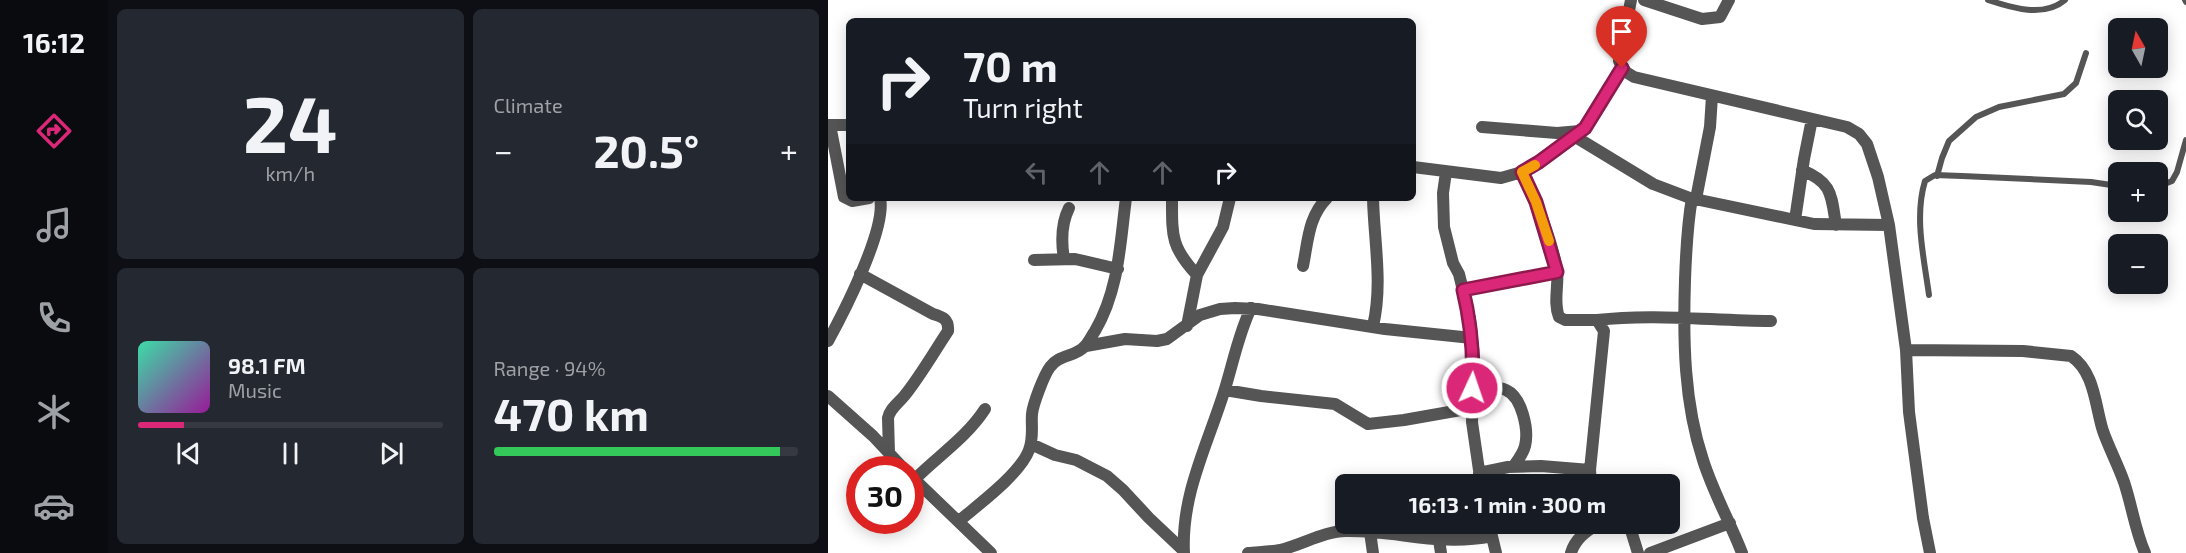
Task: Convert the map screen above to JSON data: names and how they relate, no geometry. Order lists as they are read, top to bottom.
{
  "north": "top",
  "page": {
    "tabs": "16:12",
    "tile": [
      ["24", "km/h"],
      "Climate",
      ["Range · 94%", "470 km"]
    ],
    "map_buttons": ["+", "−"],
    "turn": ["70 m", "Turn right"],
    "heat": ["−", "20.5°", "+"],
    "song": ["98.1 FM", "Music"],
    "limit": "30",
    "trip": "16:13 · 1 min · 300 m"
  }
}
